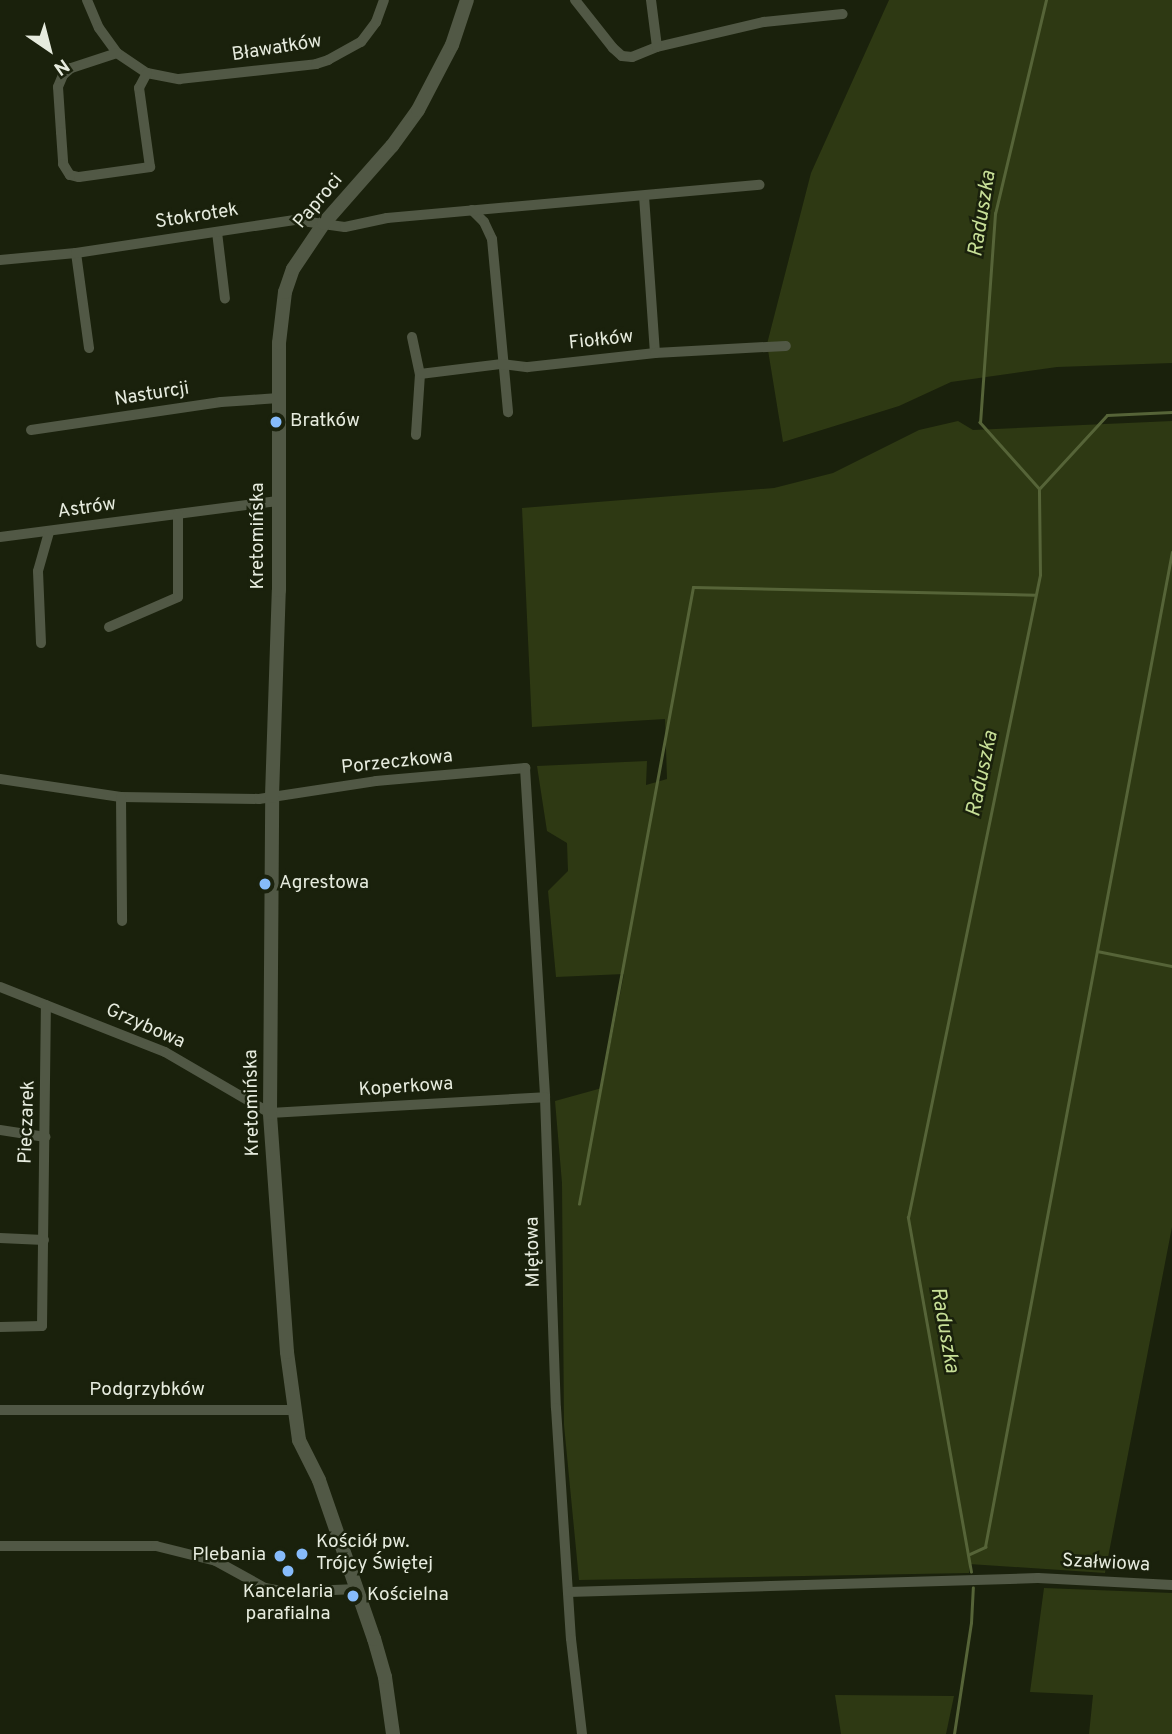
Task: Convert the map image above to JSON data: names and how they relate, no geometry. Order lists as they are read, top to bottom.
{
  "streets": {
    "street": [
      "Bławatków",
      "Paproci",
      "Stokrotek",
      "Fiołków",
      "Nasturcji",
      "Astrów",
      "Kretomińska",
      "Porzeczkowa",
      "Grzybowa",
      "Koperkowa",
      "Pieczarek",
      "Miętowa",
      "Podgrzybków",
      "Szałwiowa"
    ]
  },
  "crossings": [
    ["Paproci", "Stokrotek"],
    ["Paproci", "Nasturcji"],
    ["Paproci", "Kretomińska"],
    ["Astrów", "Kretomińska"],
    ["Kretomińska", "Porzeczkowa"],
    ["Kretomińska", "Grzybowa"],
    ["Kretomińska", "Koperkowa"],
    ["Kretomińska", "Podgrzybków"],
    ["Porzeczkowa", "Miętowa"],
    ["Grzybowa", "Koperkowa"],
    ["Grzybowa", "Pieczarek"],
    ["Koperkowa", "Miętowa"],
    ["Miętowa", "Szałwiowa"]
  ],
  "water": ["Raduszka"],
  "places": [
    "Bratków",
    "Agrestowa",
    "Kościół pw. Trójcy Świętej",
    "Plebania",
    "Kancelaria parafialna",
    "Kościelna"
  ],
  "north": "bottom right"
}
